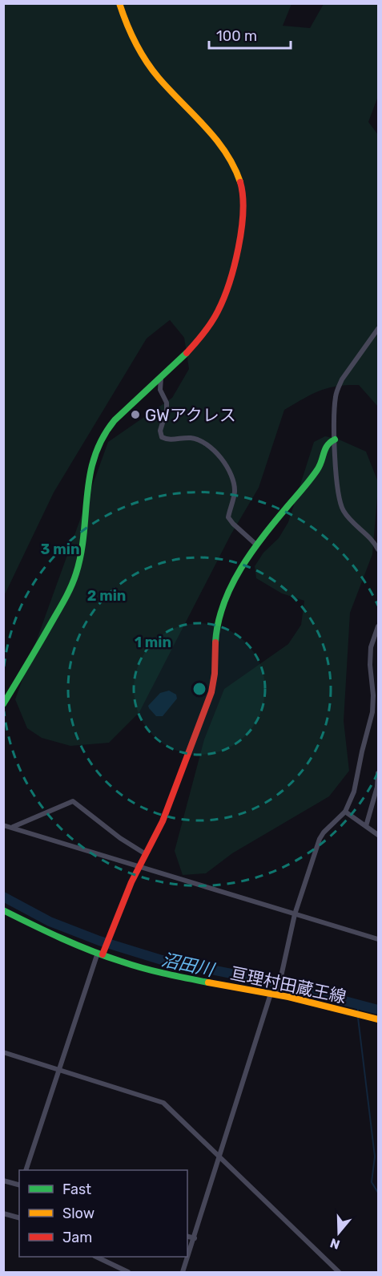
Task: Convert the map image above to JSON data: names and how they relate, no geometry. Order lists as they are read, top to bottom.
{
  "streets": {
    "street": ["亘理村田蔵王線"]
  },
  "water": ["沼田川"],
  "places": ["GWアクレス"],
  "legend": ["Fast", "Slow", "Jam"],
  "scale_bar": "100 m",
  "north": "bottom",
  "rings": ["3 min", "2 min", "1 min"]
}
